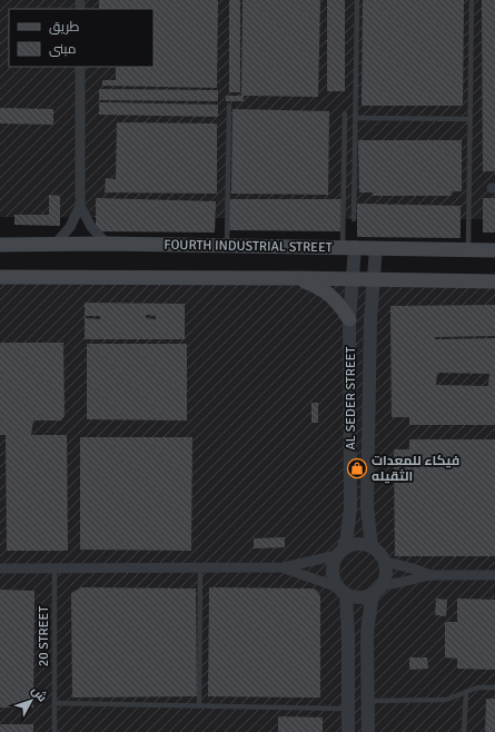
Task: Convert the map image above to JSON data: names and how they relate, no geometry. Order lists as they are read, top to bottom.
{
  "streets": {
    "main road": ["FOURTH INDUSTRIAL STREET"],
    "street": ["AL SEDER STREET"],
    "lane": ["20 STREET"]
  },
  "crossings": [
    ["FOURTH INDUSTRIAL STREET", "AL SEDER STREET"]
  ],
  "places": {
    "shop": ["فيكاء للمعدات الثقيله"]
  },
  "legend": ["طريق", "مبنى"],
  "north": "top right"
}
